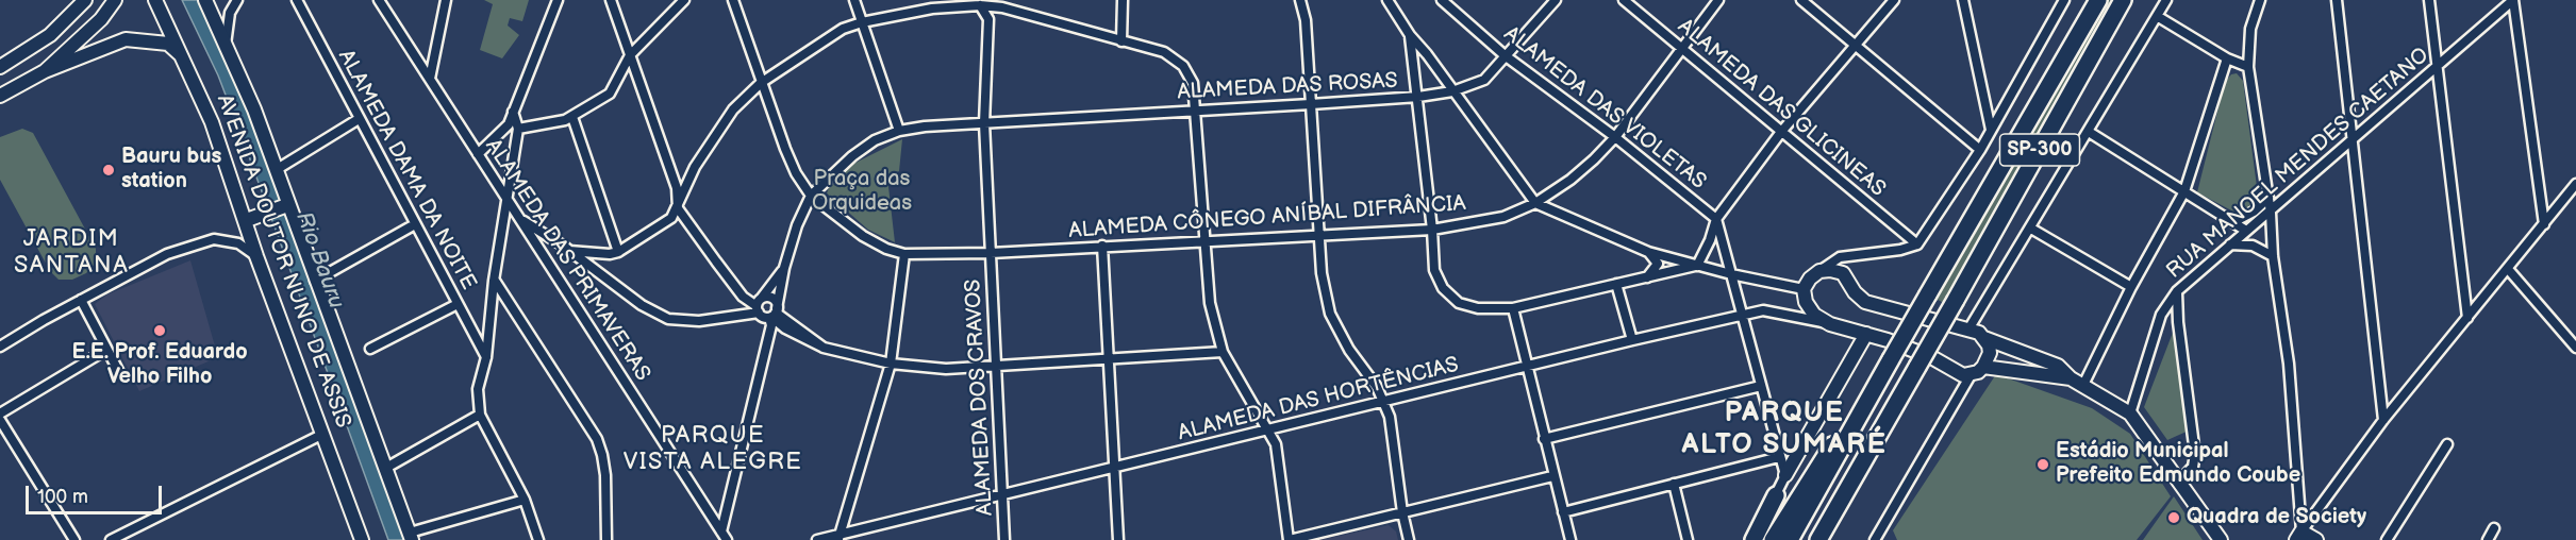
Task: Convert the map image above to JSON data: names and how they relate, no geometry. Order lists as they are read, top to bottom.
{
  "streets": {
    "highway": ["SP-300"],
    "main road": ["AVENIDA DOUTOR NUNO DE ASSIS"],
    "street": [
      "ALAMEDA DAS ROSAS",
      "ALAMEDA DAS VIOLETAS",
      "ALAMEDA DAS GLICINEAS",
      "RUA MANOEL MENDES CAETANO",
      "ALAMEDA DAMA DA NOITE",
      "ALAMEDA CÔNEGO ANÍBAL DIFRÂNCIA",
      "ALAMEDA DAS PRIMAVERAS",
      "ALAMEDA DOS CRAVOS",
      "ALAMEDA DAS HORTÊNCIAS"
    ]
  },
  "crossings": [
    ["ALAMEDA DAS ROSAS", "ALAMEDA DAS VIOLETAS"],
    ["ALAMEDA DAS ROSAS", "ALAMEDA DOS CRAVOS"],
    ["ALAMEDA DAS VIOLETAS", "ALAMEDA CÔNEGO ANÍBAL DIFRÂNCIA"],
    ["ALAMEDA DAS GLICINEAS", "ALAMEDA CÔNEGO ANÍBAL DIFRÂNCIA"],
    ["ALAMEDA CÔNEGO ANÍBAL DIFRÂNCIA", "ALAMEDA DOS CRAVOS"],
    ["ALAMEDA DOS CRAVOS", "ALAMEDA DAS HORTÊNCIAS"]
  ],
  "districts": ["JARDIM SANTANA", "PARQUE ALTO SUMARÉ", "PARQUE VISTA ALEGRE"],
  "water": ["Rio Bauru"],
  "parks": ["Praça das Orquideas"],
  "places": [
    "Bauru bus station",
    "E.E. Prof. Eduardo Velho Filho",
    "Estádio Municipal Prefeito Edmundo Coube",
    "Quadra de Society"
  ],
  "scale_bar": "100 m"
}
